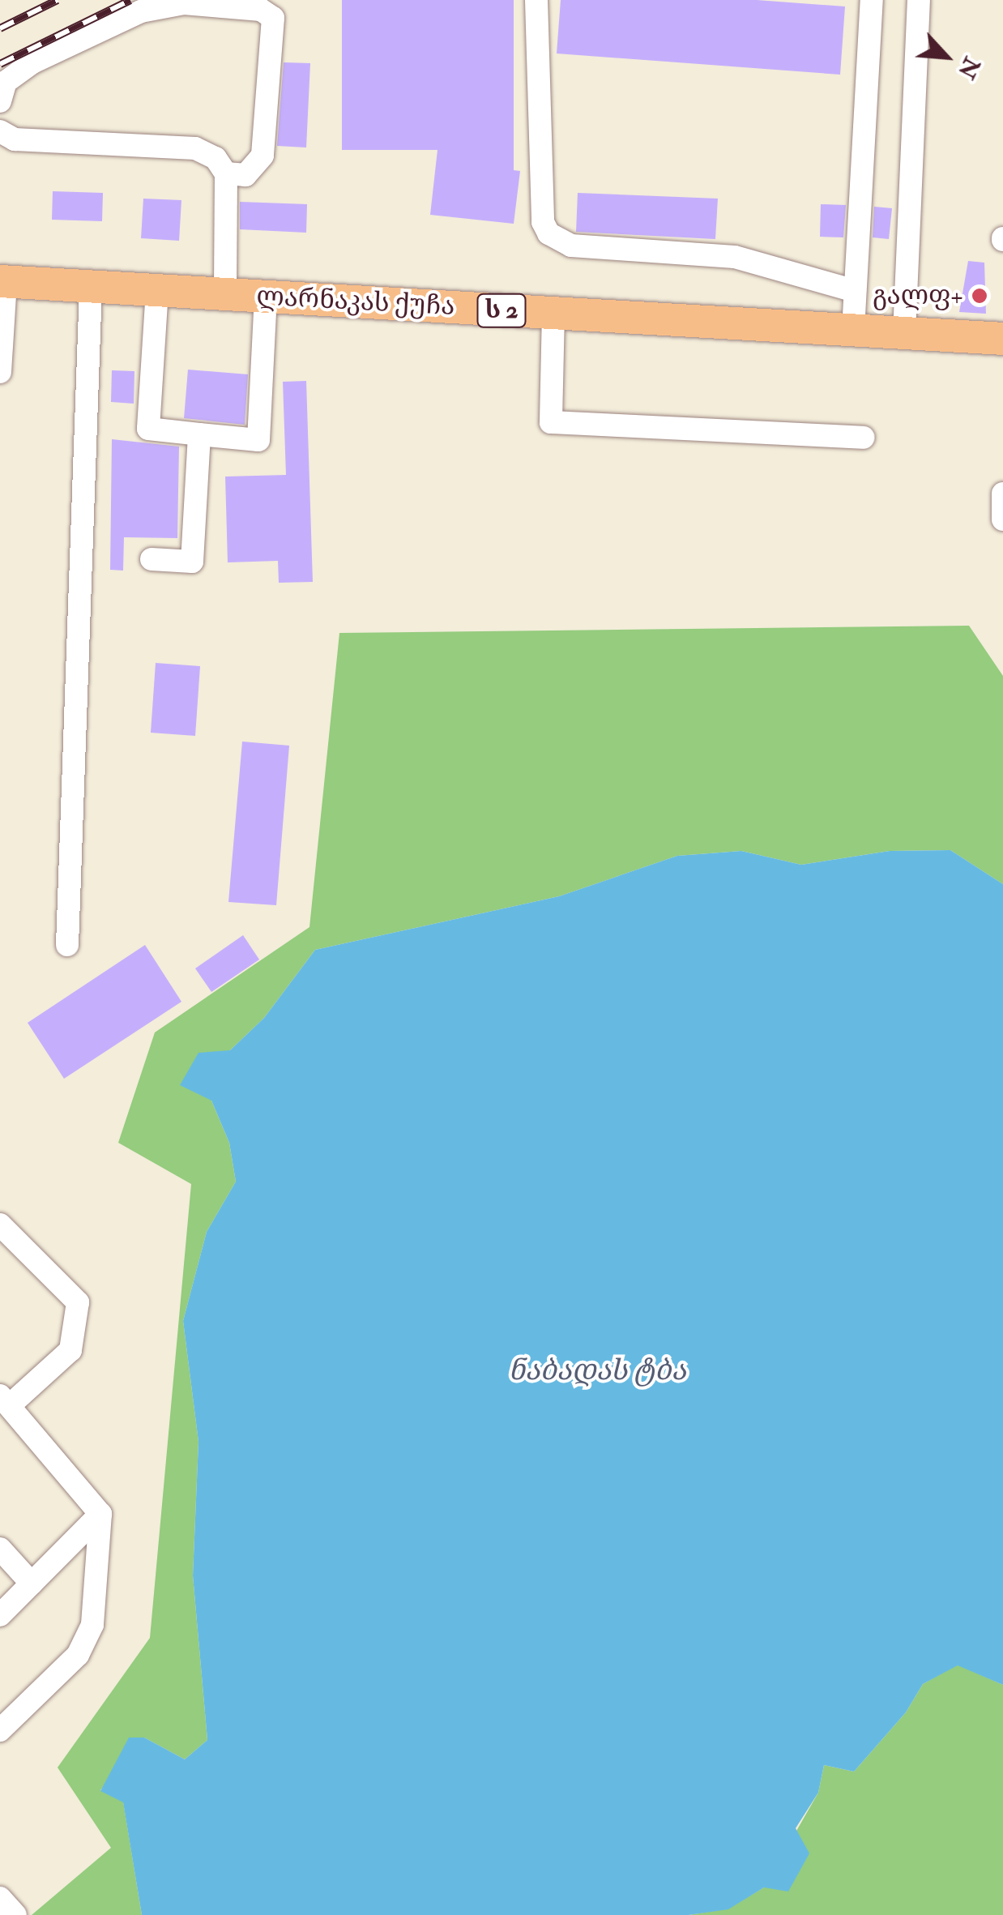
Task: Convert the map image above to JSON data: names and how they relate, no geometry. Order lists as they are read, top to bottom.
{
  "streets": {
    "highway": ["ლარნაკას ქუჩა", "ს 2"]
  },
  "water": ["ნაბადას ტბა"],
  "places": ["გალფ+"],
  "north": "bottom right"
}
